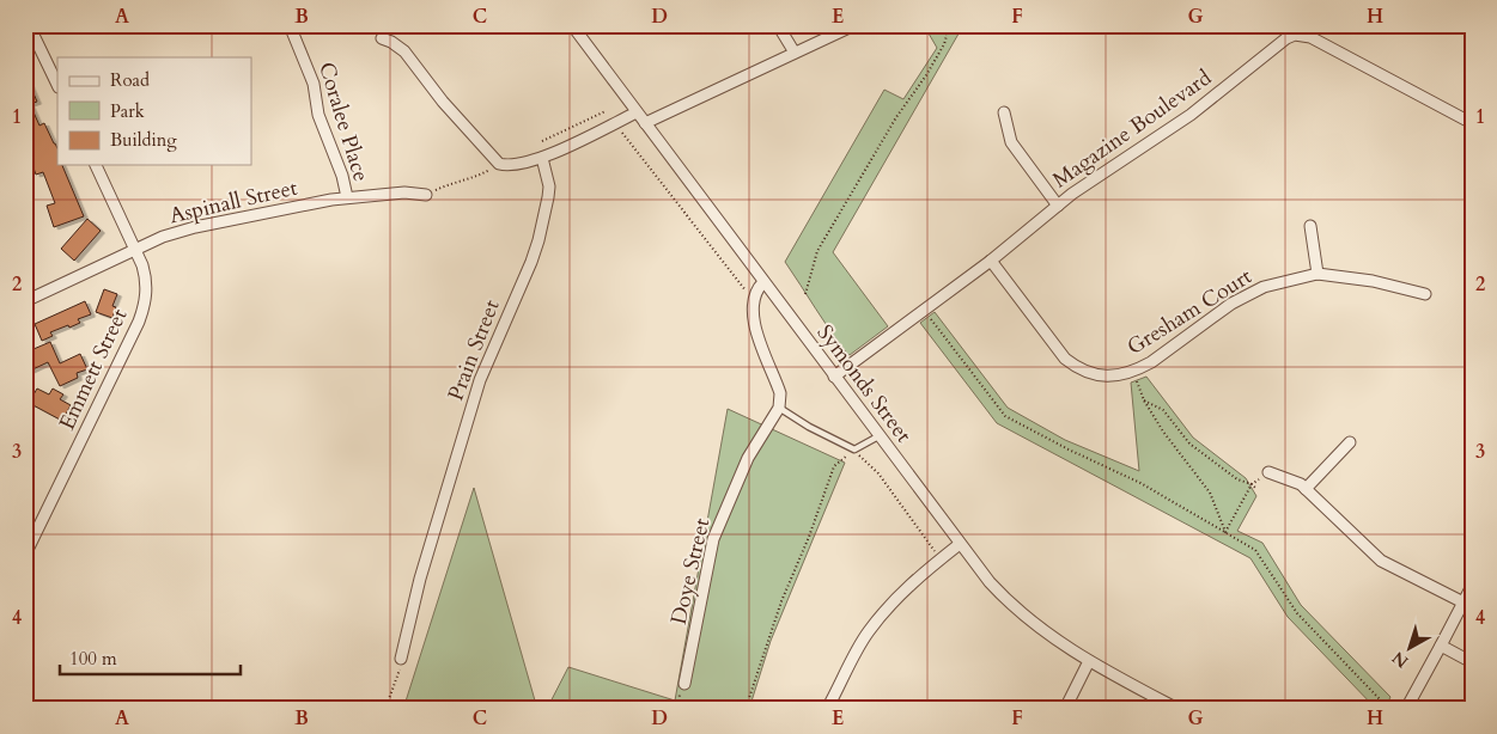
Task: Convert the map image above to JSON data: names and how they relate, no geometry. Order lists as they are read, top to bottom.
{
  "streets": {
    "street": [
      "Coralee Place",
      "Magazine Boulevard",
      "Aspinall Street",
      "Gresham Court",
      "Prain Street",
      "Emmett Street",
      "Symonds Street",
      "Doye Street"
    ]
  },
  "crossings": [
    ["Coralee Place", "Aspinall Street"],
    ["Magazine Boulevard", "Gresham Court"],
    ["Magazine Boulevard", "Symonds Street"],
    ["Aspinall Street", "Emmett Street"]
  ],
  "legend": ["Road", "Park", "Building"],
  "scale_bar": "100 m",
  "north": "bottom left",
  "grid": {
    "columns": [
      "A",
      "B",
      "C",
      "D",
      "E",
      "F",
      "G",
      "H"
    ],
    "rows": [
      "1",
      "2",
      "3",
      "4"
    ]
  }
}
